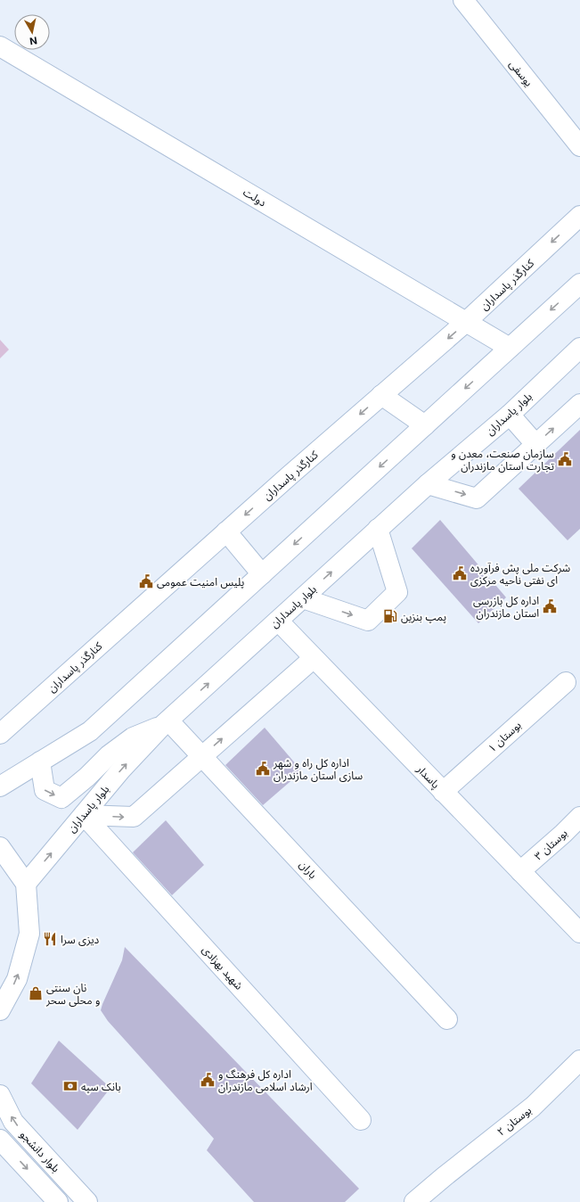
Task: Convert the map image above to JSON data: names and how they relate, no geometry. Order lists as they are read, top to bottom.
{
  "streets": {
    "main road": [
      "یوسفی",
      "دولت",
      "کنارگذر پاسداران",
      "بلوار پاسداران",
      "بوستان ۱",
      "پاسدار",
      "بوستان ۳",
      "باران",
      "شهید بهزادی",
      "بوستان ۲",
      "بلوار دانشجو"
    ]
  },
  "crossings": [
    ["دولت", "کنارگذر پاسداران"],
    ["بلوار پاسداران", "پاسدار"],
    ["بلوار پاسداران", "باران"],
    ["بلوار پاسداران", "شهید بهزادی"],
    ["بوستان ۱", "پاسدار"],
    ["پاسدار", "بوستان ۳"]
  ],
  "places": {
    "public building": [
      "سازمان صنعت، معدن و تجارت استان مازندران",
      "شرکت ملی پش فرآورده ای نفتی ناحیه مرکزی",
      "پلیس امنیت عمومی",
      "اداره کل بازرسی استان مازندران",
      "اداره کل راه و شهر سازی استان مازندران",
      "اداره کل فرهنگ و ارشاد اسلامی مازندران"
    ],
    "fuel station": ["پمپ بنزین"],
    "restaurant": ["دیزی سرا"],
    "shop": ["نان سنتی و محلی سحر"],
    "bank": ["بانک سپه"]
  },
  "north": "bottom"
}
